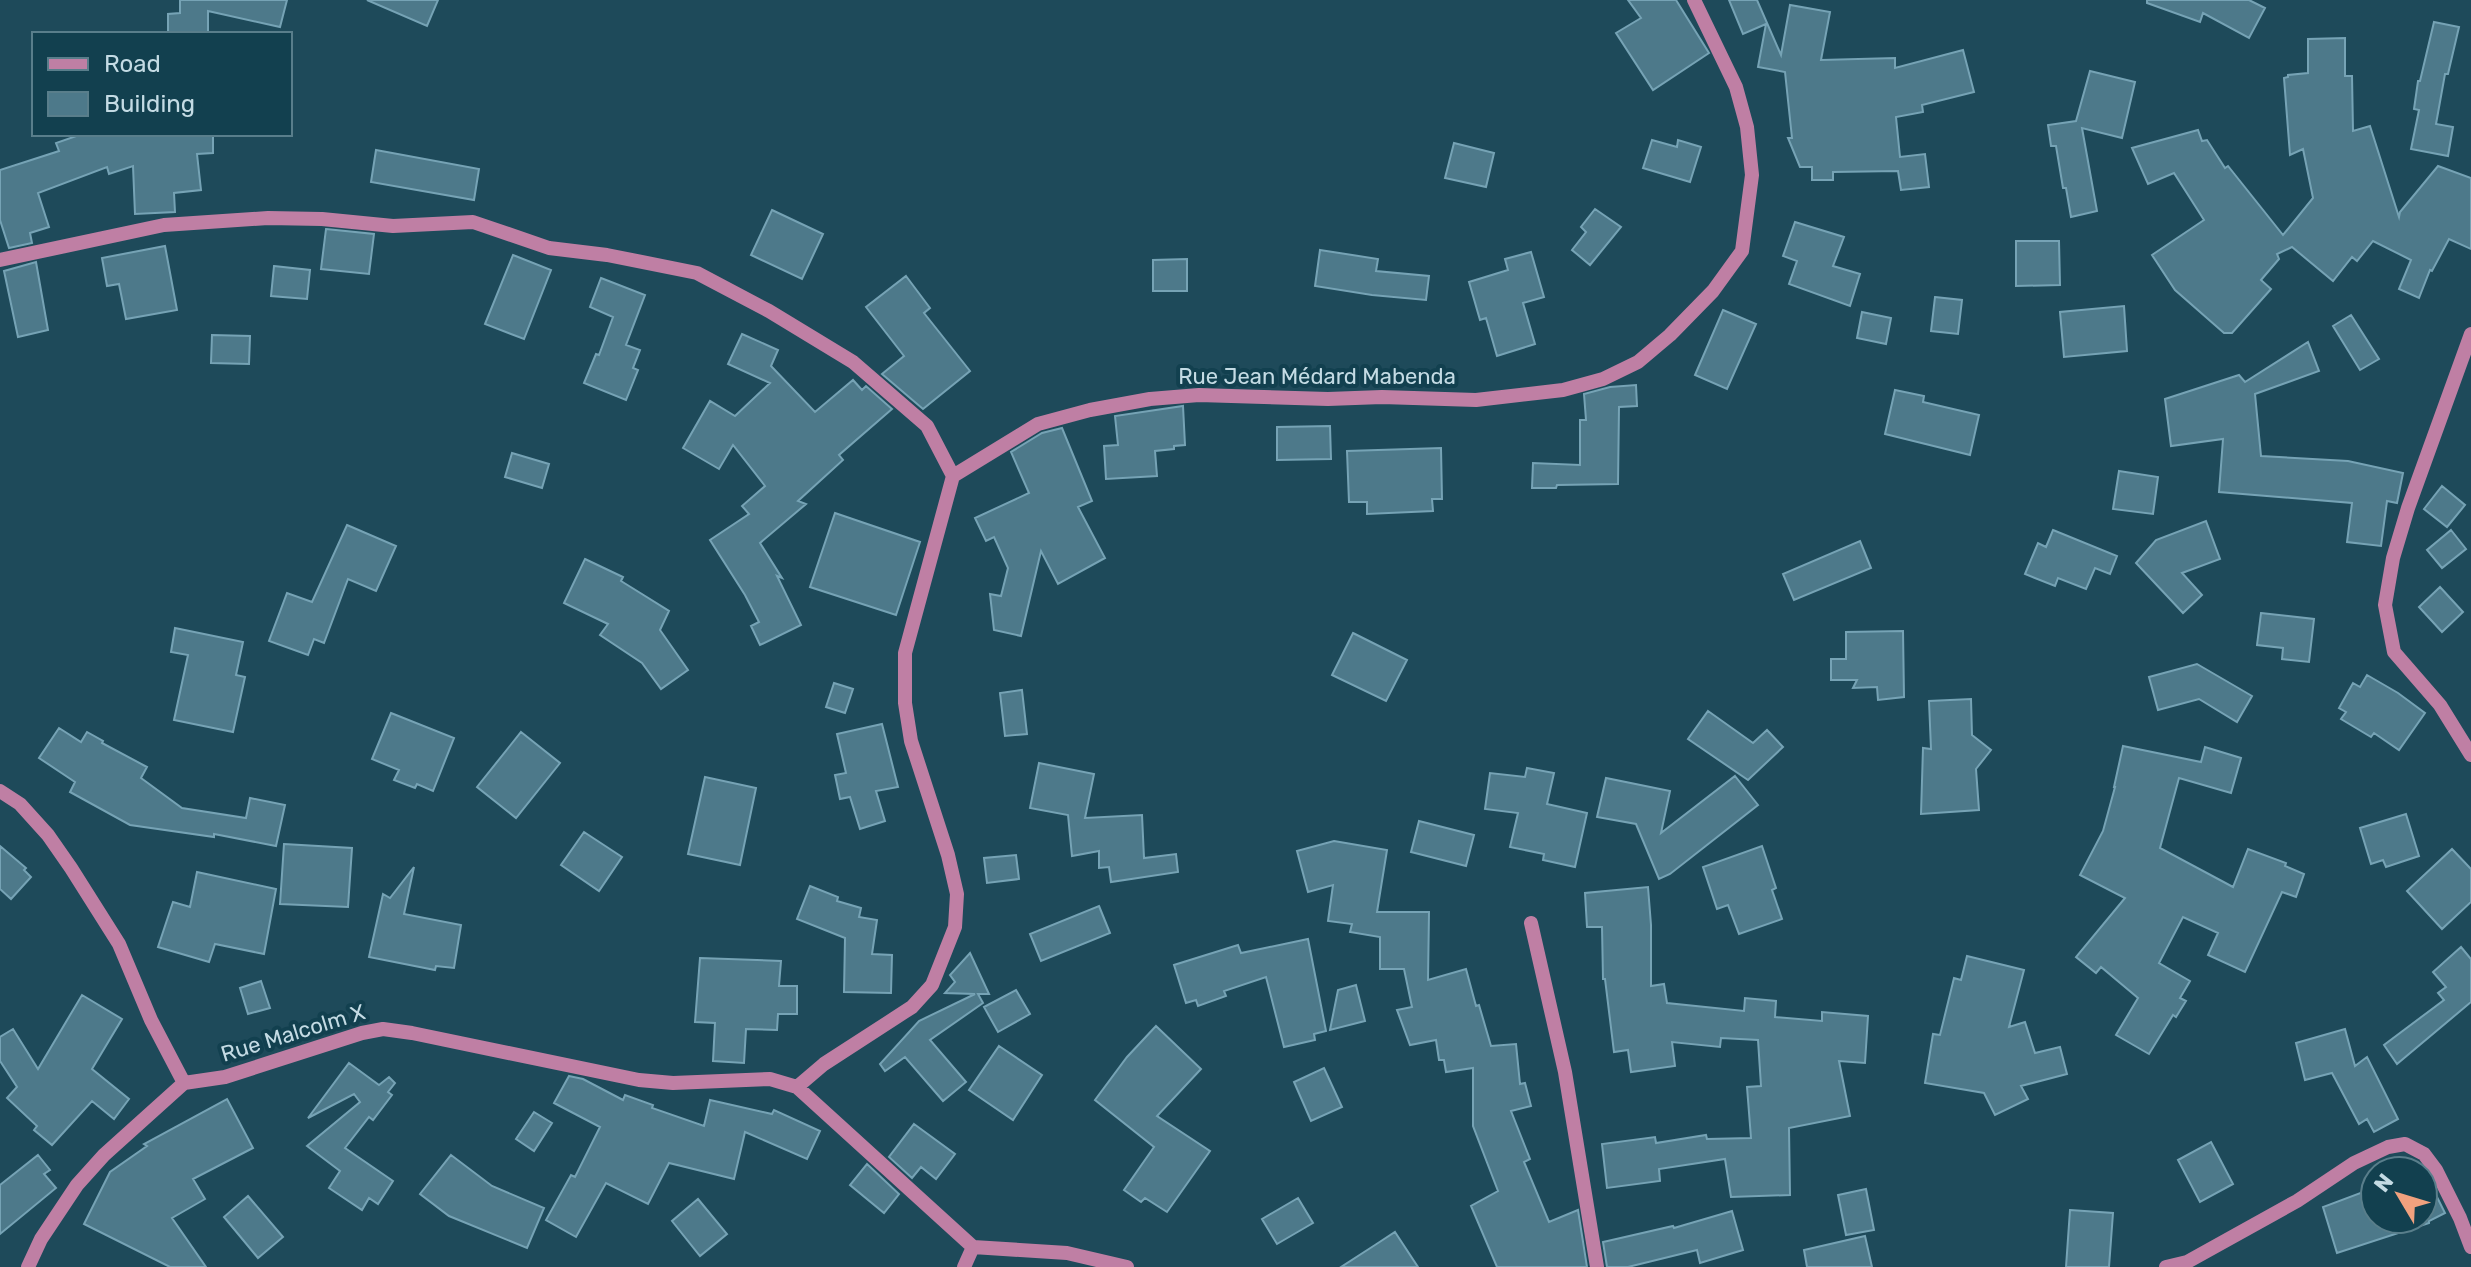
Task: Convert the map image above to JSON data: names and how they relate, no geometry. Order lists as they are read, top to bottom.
{
  "streets": {
    "street": ["Rue Jean Médard Mabenda", "Rue Malcolm X"]
  },
  "legend": ["Road", "Building"],
  "north": "top left"
}
